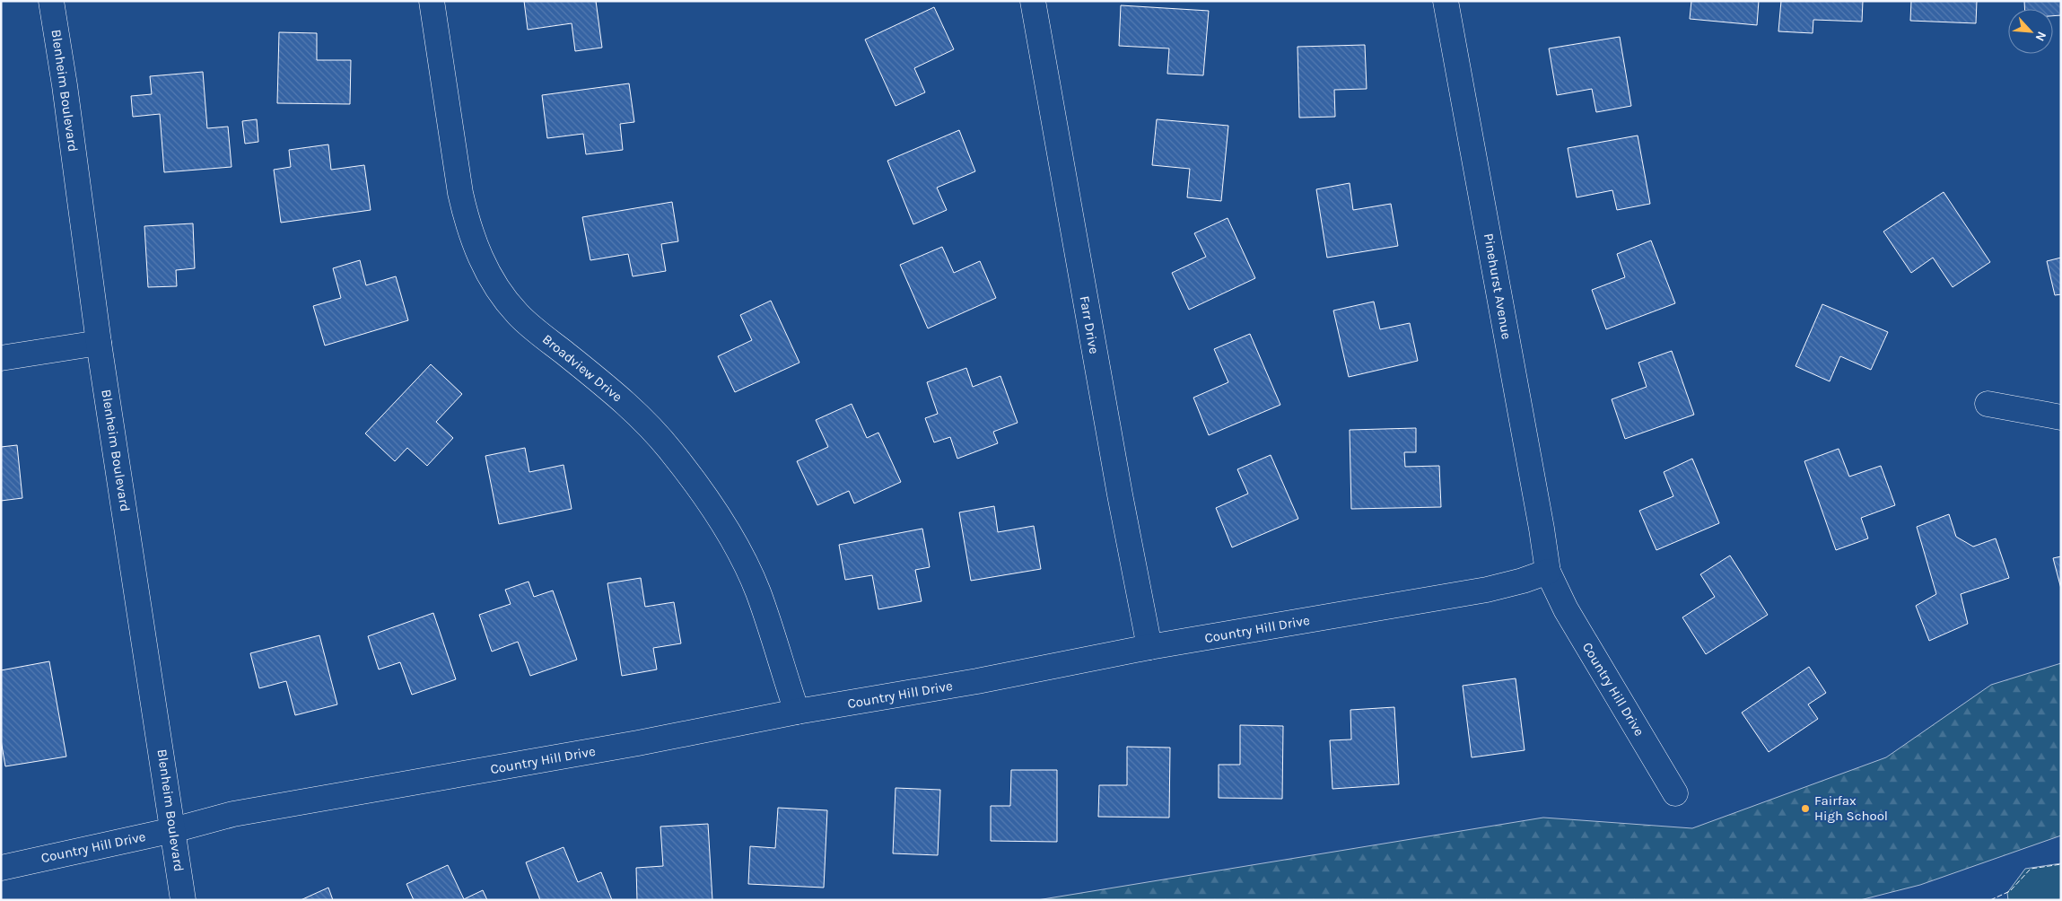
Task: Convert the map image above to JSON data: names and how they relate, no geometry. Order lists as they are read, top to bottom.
{
  "streets": {
    "street": [
      "Blenheim Boulevard",
      "Pinehurst Avenue",
      "Farr Drive",
      "Broadview Drive",
      "Country Hill Drive"
    ]
  },
  "crossings": [
    ["Blenheim Boulevard", "Country Hill Drive"],
    ["Pinehurst Avenue", "Country Hill Drive"],
    ["Farr Drive", "Country Hill Drive"],
    ["Broadview Drive", "Country Hill Drive"]
  ],
  "places": ["Fairfax High School"],
  "north": "bottom right"
}
